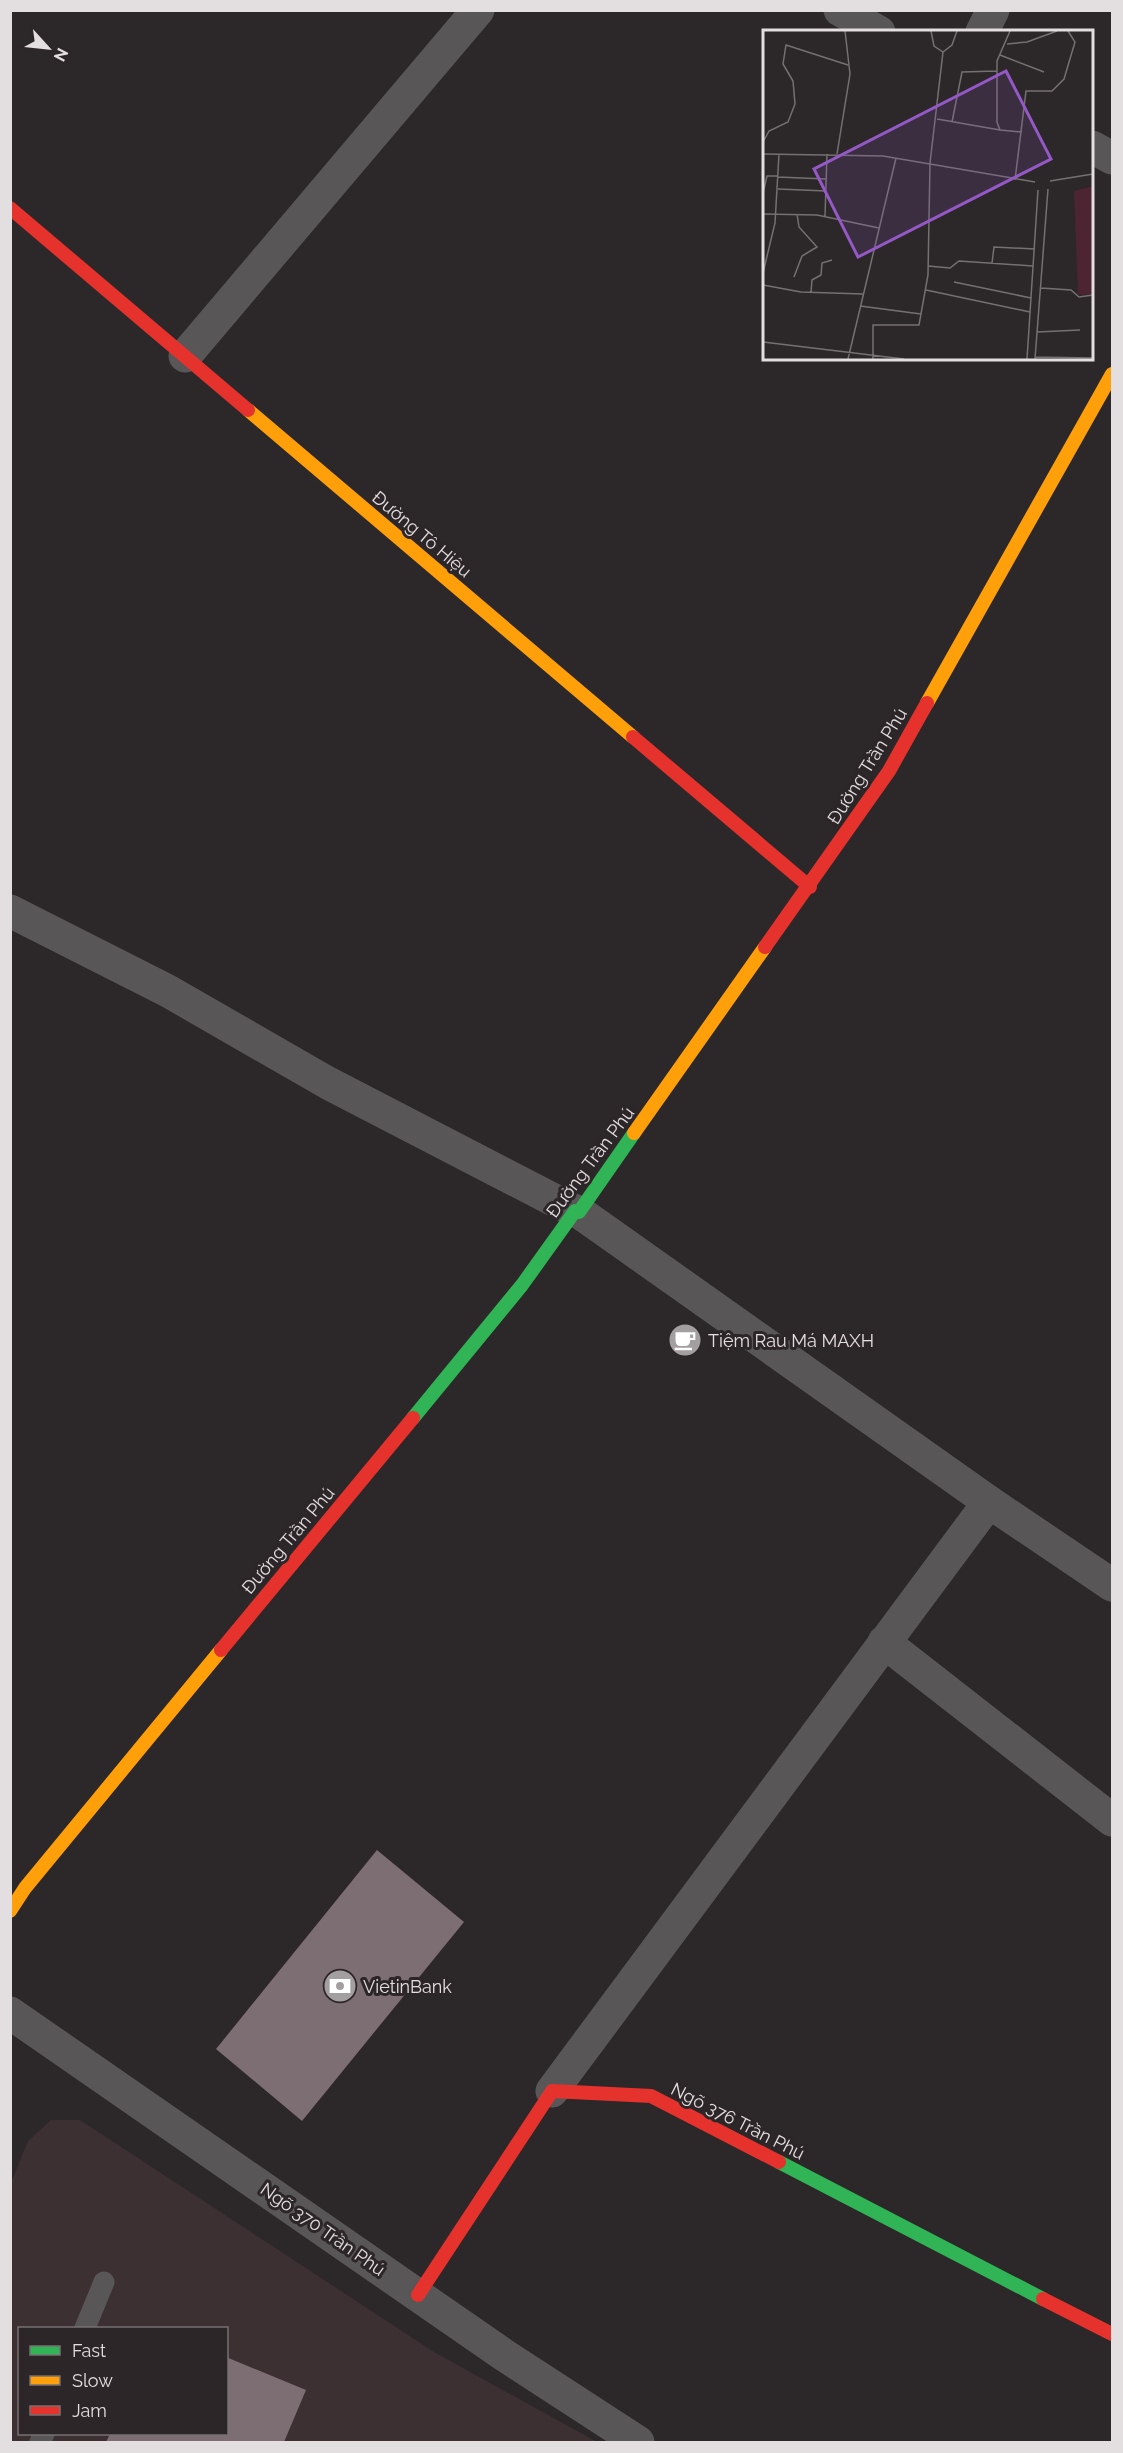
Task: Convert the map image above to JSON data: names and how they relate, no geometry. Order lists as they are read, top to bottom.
{
  "streets": {
    "street": [
      "Đường Tô Hiệu",
      "Đường Trần Phú",
      "Ngõ 376 Trần Phú",
      "Ngõ 370 Trần Phú"
    ]
  },
  "crossings": [
    ["Đường Tô Hiệu", "Đường Trần Phú"]
  ],
  "places": {
    "cafe": ["Tiệm Rau Má MAXH"],
    "bank": ["VietinBank"]
  },
  "legend": ["Fast", "Slow", "Jam"],
  "north": "bottom right"
}
